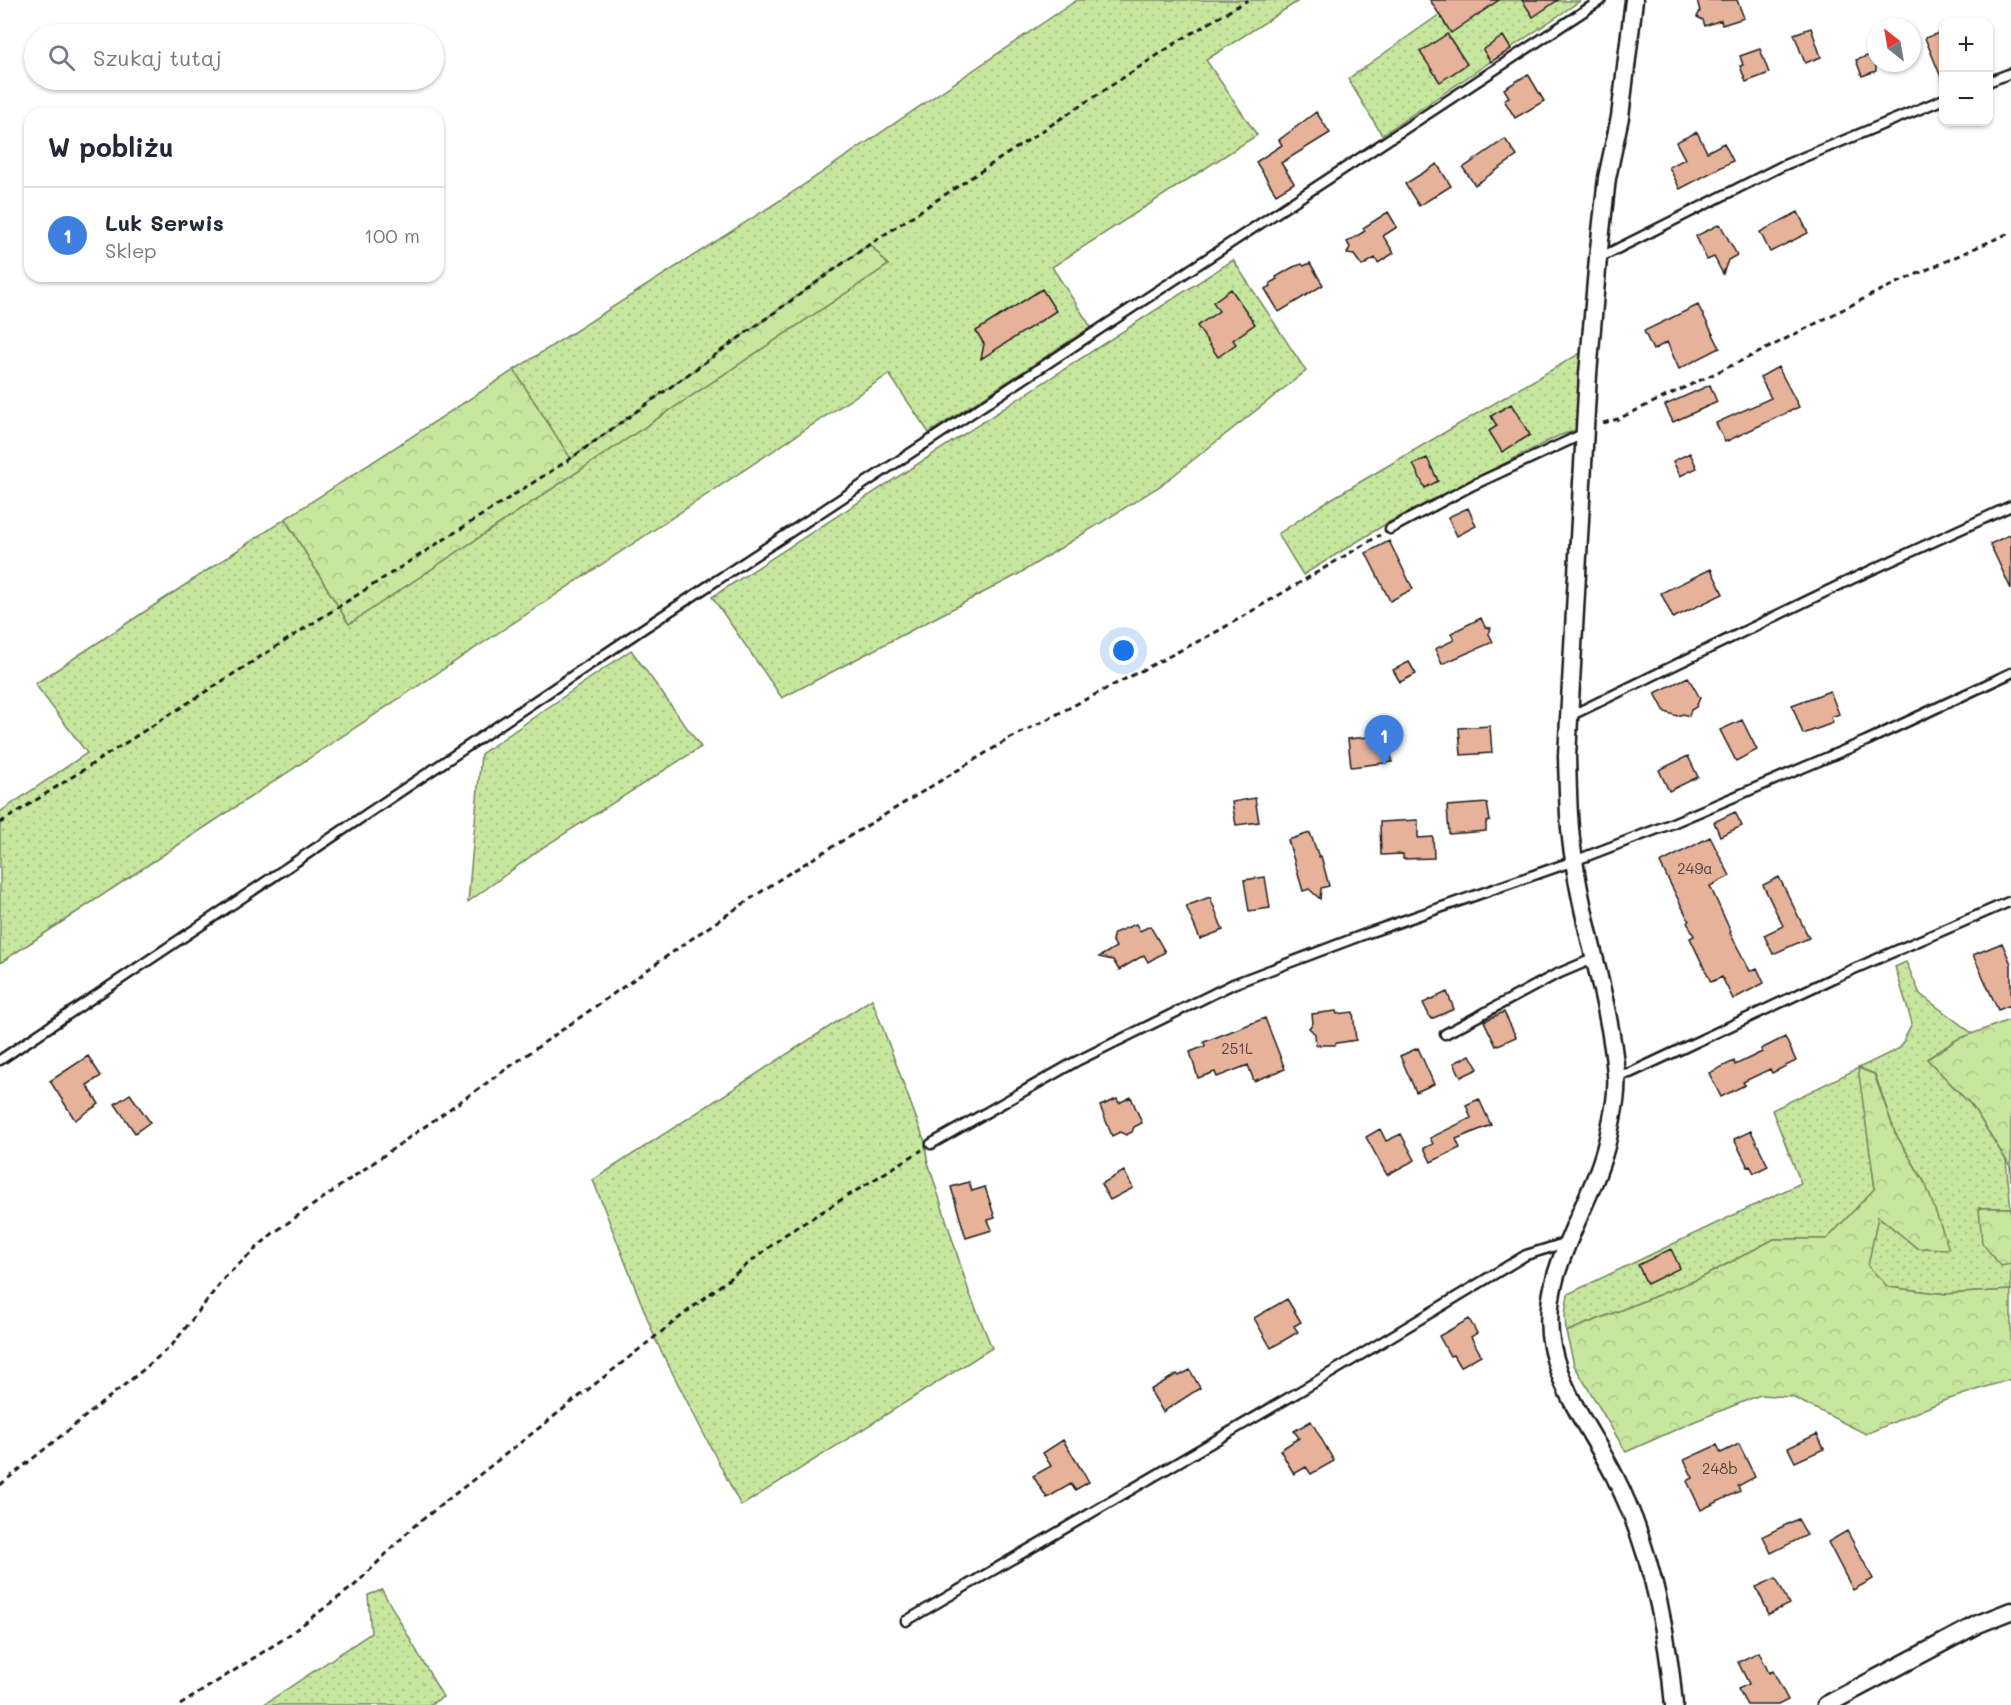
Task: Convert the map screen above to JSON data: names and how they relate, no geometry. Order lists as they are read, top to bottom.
{
  "house_numbers": ["249a", "251L", "248b"],
  "north": "top left",
  "page": {
    "map_buttons": ["+", "−"],
    "search": "Szukaj tutaj",
    "heading": "W pobliżu",
    "list": [
      {
        "mark": "1",
        "name": "Luk Serwis",
        "note": "Sklep",
        "value": "100 m"
      }
    ],
    "pins": "1"
  }
}
